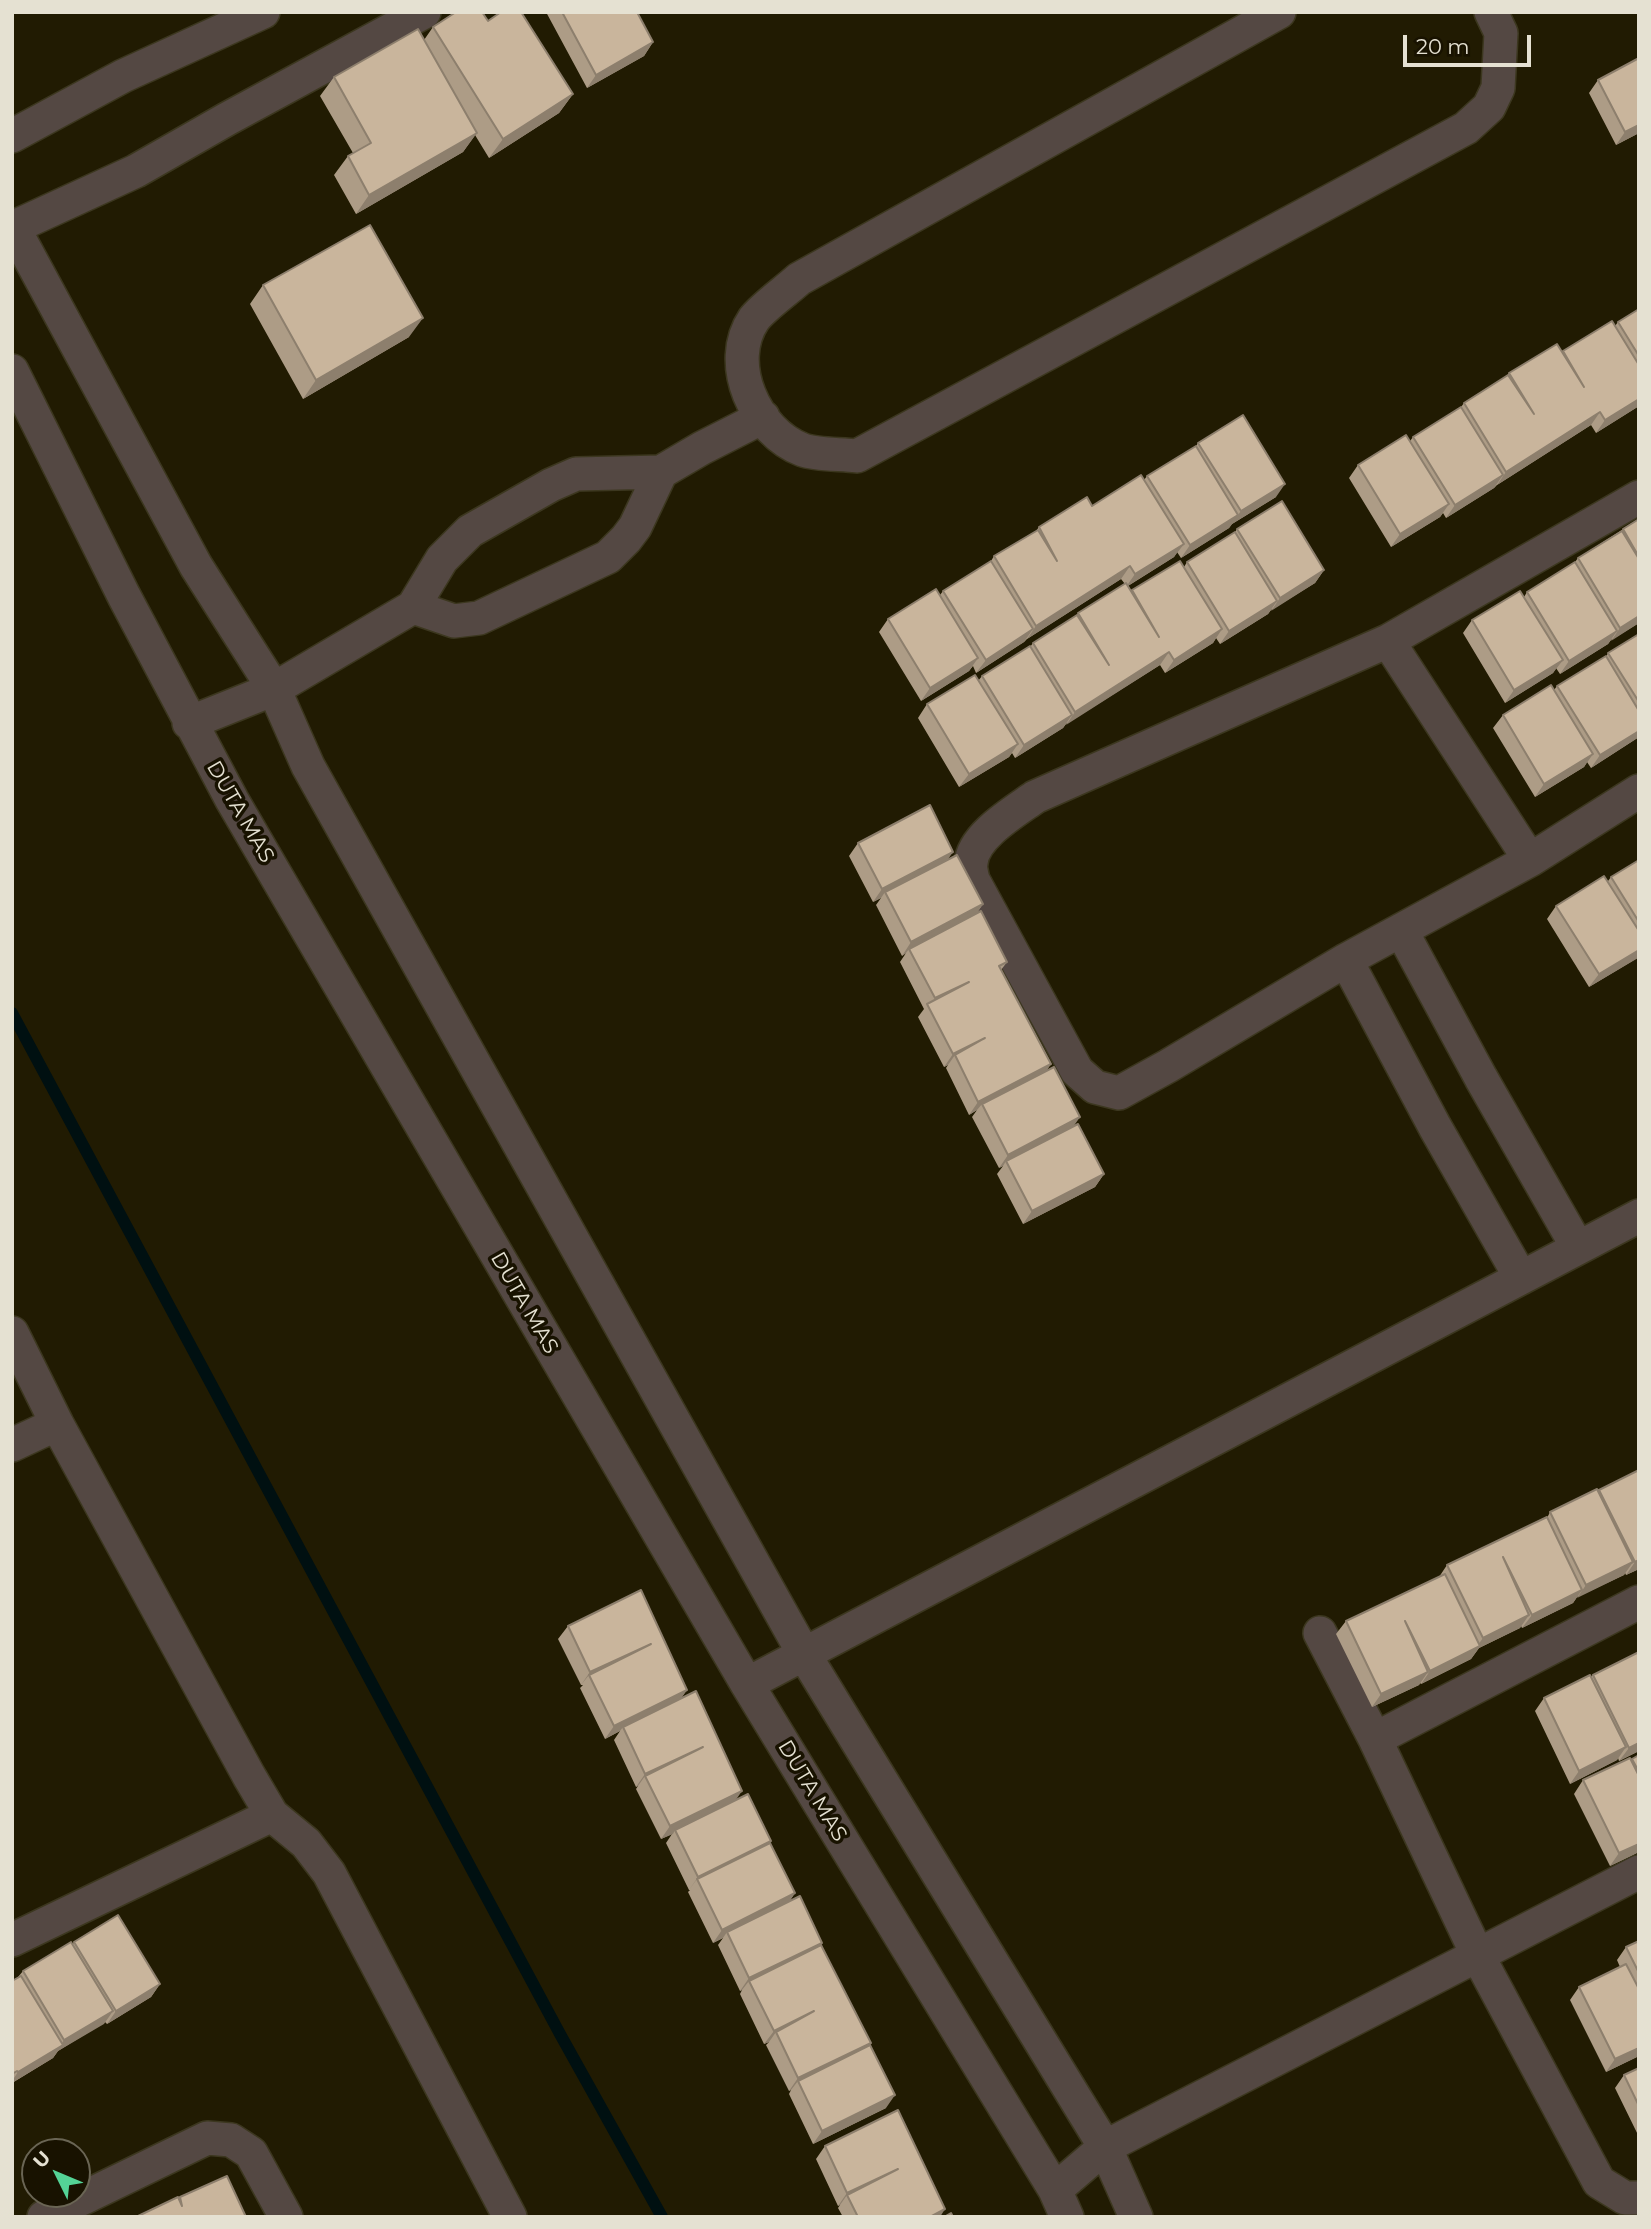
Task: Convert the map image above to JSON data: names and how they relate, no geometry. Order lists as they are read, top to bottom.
{
  "streets": {
    "street": ["DUTA MAS"]
  },
  "scale_bar": "20 m",
  "north": "top left"
}
